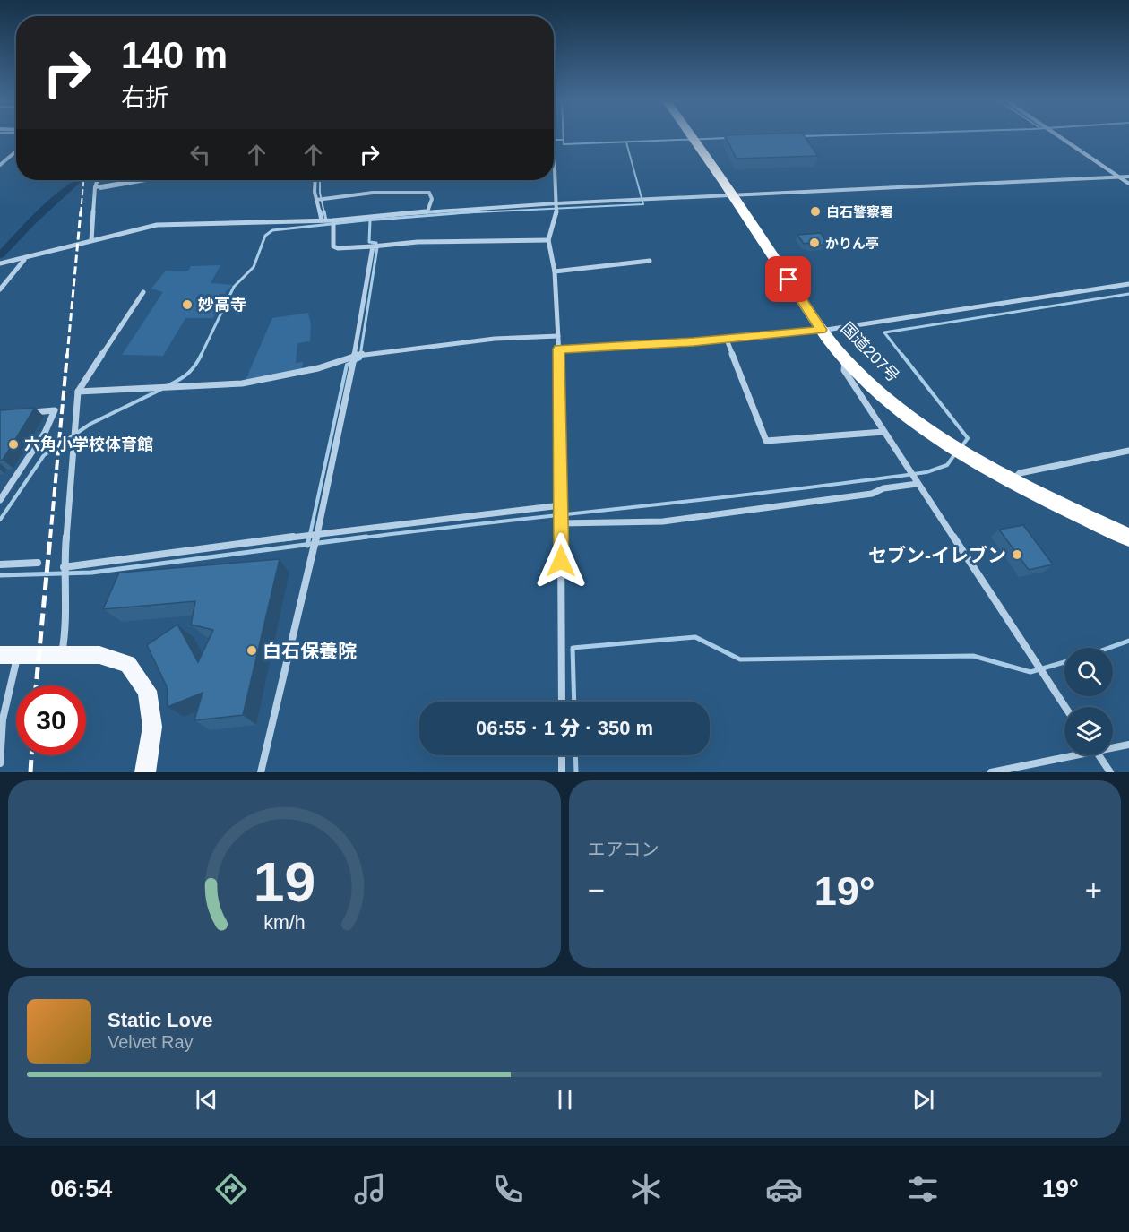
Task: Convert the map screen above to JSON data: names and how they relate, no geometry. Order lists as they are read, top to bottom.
{
  "streets": {
    "highway": ["国道207号"]
  },
  "places": [
    "白石警察署",
    "かりん亭",
    "妙高寺",
    "六角小学校体育館",
    "セブン-イレブン",
    "白石保養院"
  ],
  "page": {
    "turn": ["140 m", "右折"],
    "limit": "30",
    "trip": "06:55 · 1 分 · 350 m",
    "tile": "エアコン",
    "heat": ["−", "19°", "+"],
    "song": ["Static Love", "Velvet Ray"],
    "tabs": ["06:54", "19°"],
    "gauge": ["19", "km/h"]
  }
}
